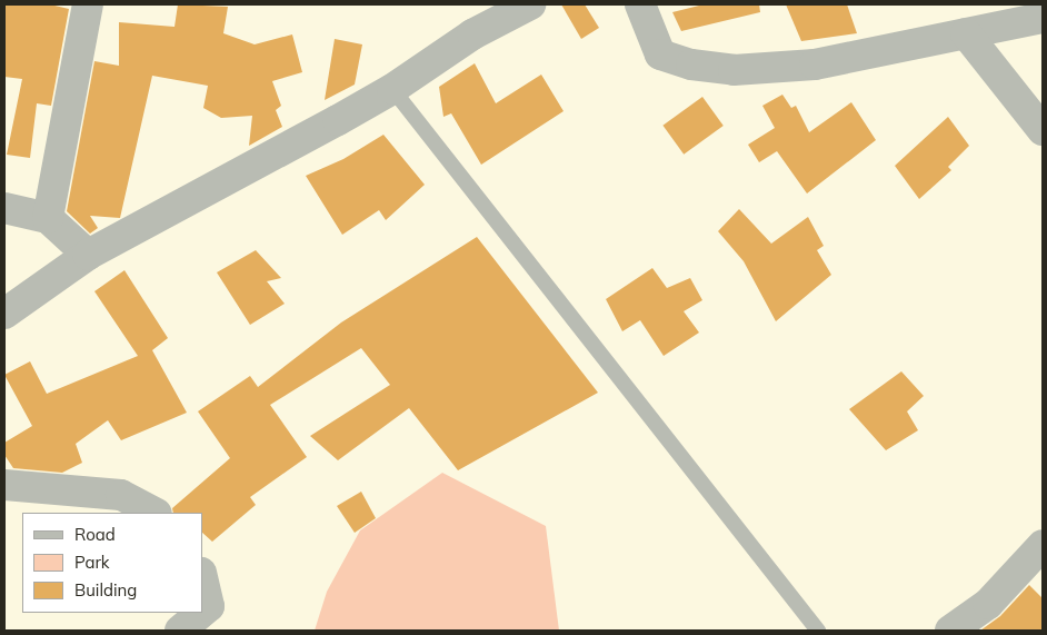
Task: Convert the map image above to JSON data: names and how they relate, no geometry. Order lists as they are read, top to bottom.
{
  "legend": ["Road", "Park", "Building"]
}
